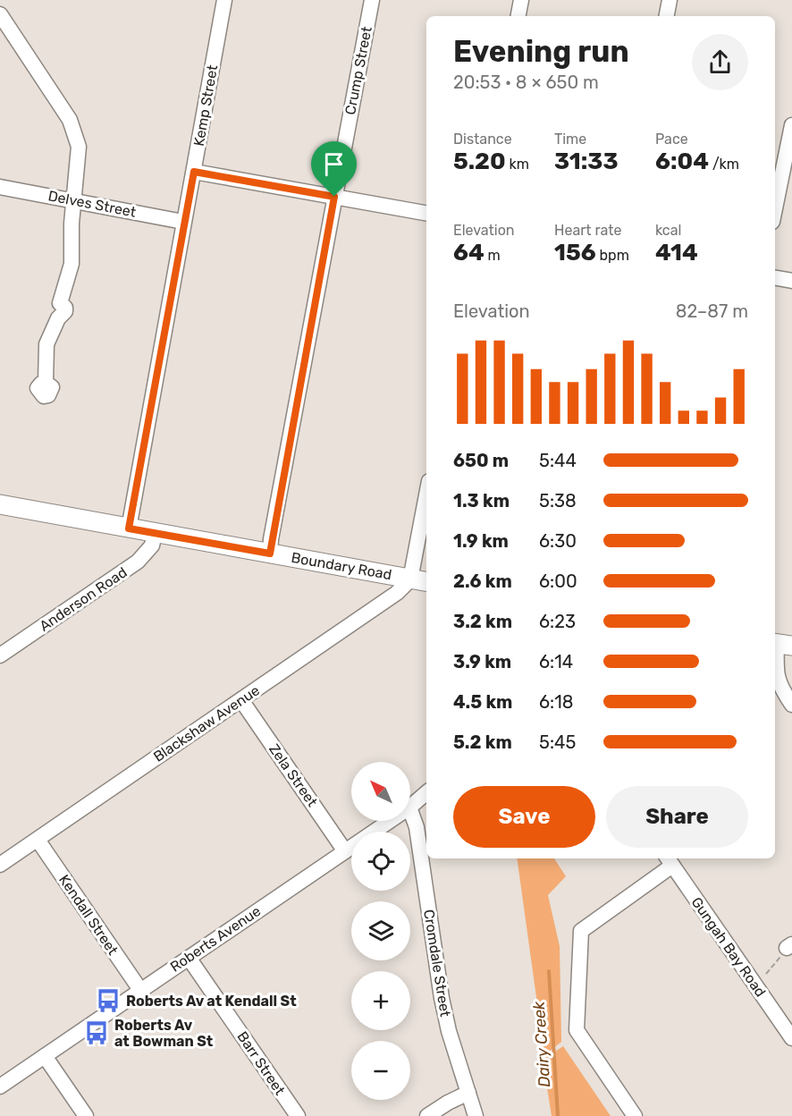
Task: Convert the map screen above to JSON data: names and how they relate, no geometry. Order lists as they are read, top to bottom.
{
  "streets": {
    "main road": ["Boundary Road"],
    "street": [
      "Crump Street",
      "Kemp Street",
      "Delves Street",
      "Anderson Road",
      "Blackshaw Avenue",
      "Zela Street",
      "Kendall Street",
      "Roberts Avenue",
      "Gungah Bay Road",
      "Cromdale Street",
      "Barr Street"
    ]
  },
  "crossings": [
    ["Crump Street", "Boundary Road"],
    ["Kemp Street", "Delves Street"],
    ["Kemp Street", "Boundary Road"],
    ["Boundary Road", "Anderson Road"],
    ["Boundary Road", "Blackshaw Avenue"],
    ["Blackshaw Avenue", "Zela Street"],
    ["Blackshaw Avenue", "Kendall Street"],
    ["Zela Street", "Roberts Avenue"],
    ["Kendall Street", "Roberts Avenue"],
    ["Roberts Avenue", "Barr Street"]
  ],
  "water": ["Dairy Creek"],
  "places": {
    "bus stop": ["Roberts Av at Kendall St", "Roberts Av at Bowman St"]
  },
  "north": "top left",
  "page": {
    "heading": ["Evening run", "20:53 · 8 × 650 m"],
    "stats": [
      ["Distance", "5.20 km"],
      ["Time", "31:33"],
      ["Pace", "6:04 /km"],
      ["Elevation", "64 m"],
      ["Heart rate", "156 bpm"],
      ["kcal", "414"]
    ],
    "chart": ["Elevation", "82–87 m"],
    "list": [
      {
        "name": "650 m",
        "note": "5:44"
      },
      {
        "name": "1.3 km",
        "note": "5:38"
      },
      {
        "name": "1.9 km",
        "note": "6:30"
      },
      {
        "name": "2.6 km",
        "note": "6:00"
      },
      {
        "name": "3.2 km",
        "note": "6:23"
      },
      {
        "name": "3.9 km",
        "note": "6:14"
      },
      {
        "name": "4.5 km",
        "note": "6:18"
      },
      {
        "name": "5.2 km",
        "note": "5:45"
      }
    ],
    "map_buttons": ["+", "−"],
    "buttons": ["Save", "Share"]
  }
}
